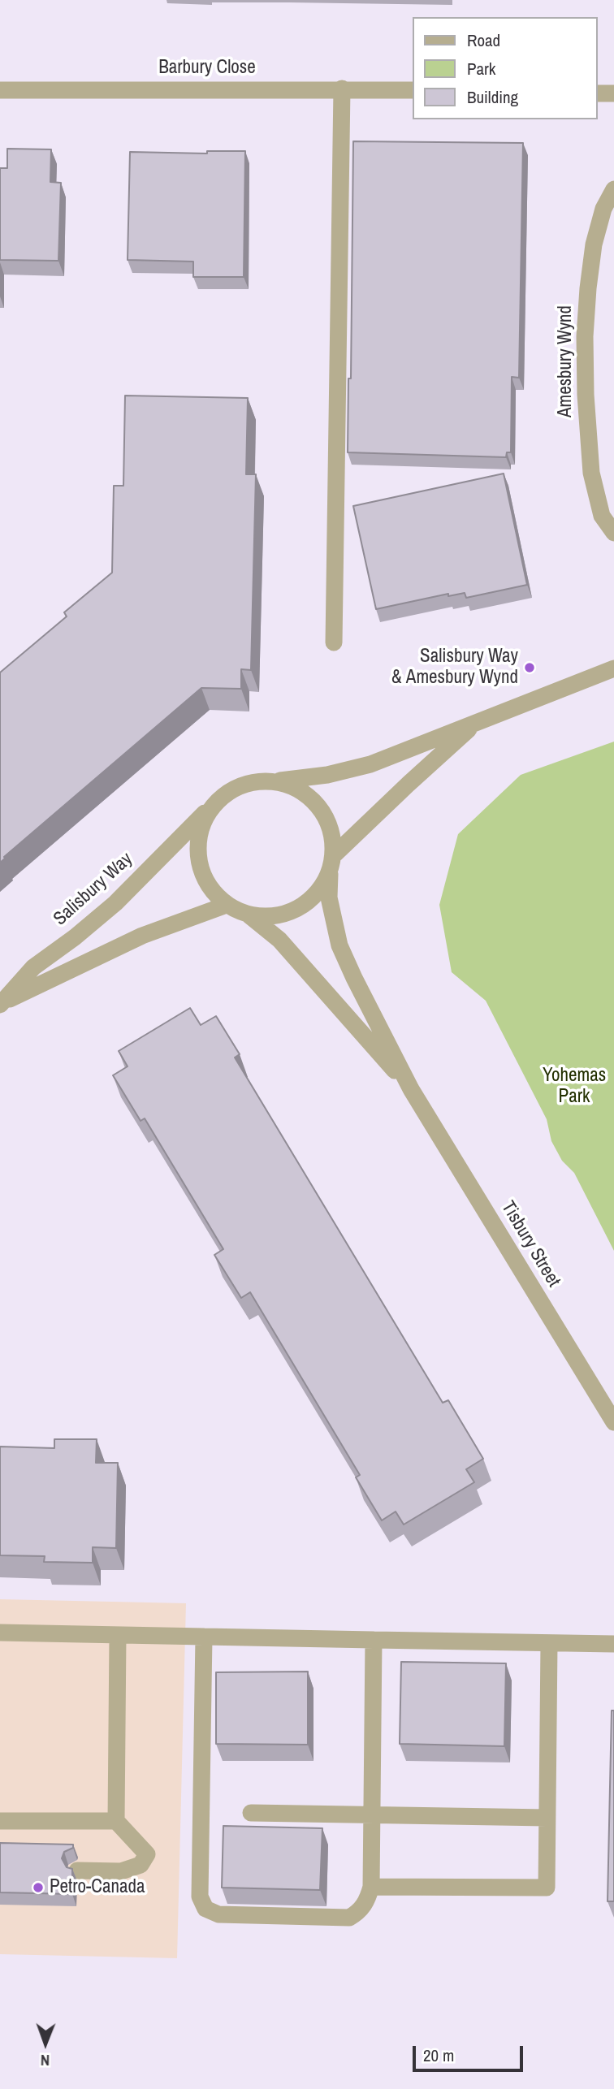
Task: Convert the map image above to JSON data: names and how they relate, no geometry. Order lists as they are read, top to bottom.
{
  "streets": {
    "street": [
      "Barbury Close",
      "Amesbury Wynd",
      "Salisbury Way",
      "Tisbury Street"
    ]
  },
  "crossings": [
    ["Salisbury Way", "Tisbury Street"]
  ],
  "parks": ["Yohemas Park"],
  "places": ["Salisbury Way & Amesbury Wynd", "Petro-Canada"],
  "legend": ["Road", "Park", "Building"],
  "scale_bar": "20 m",
  "north": "bottom"
}
